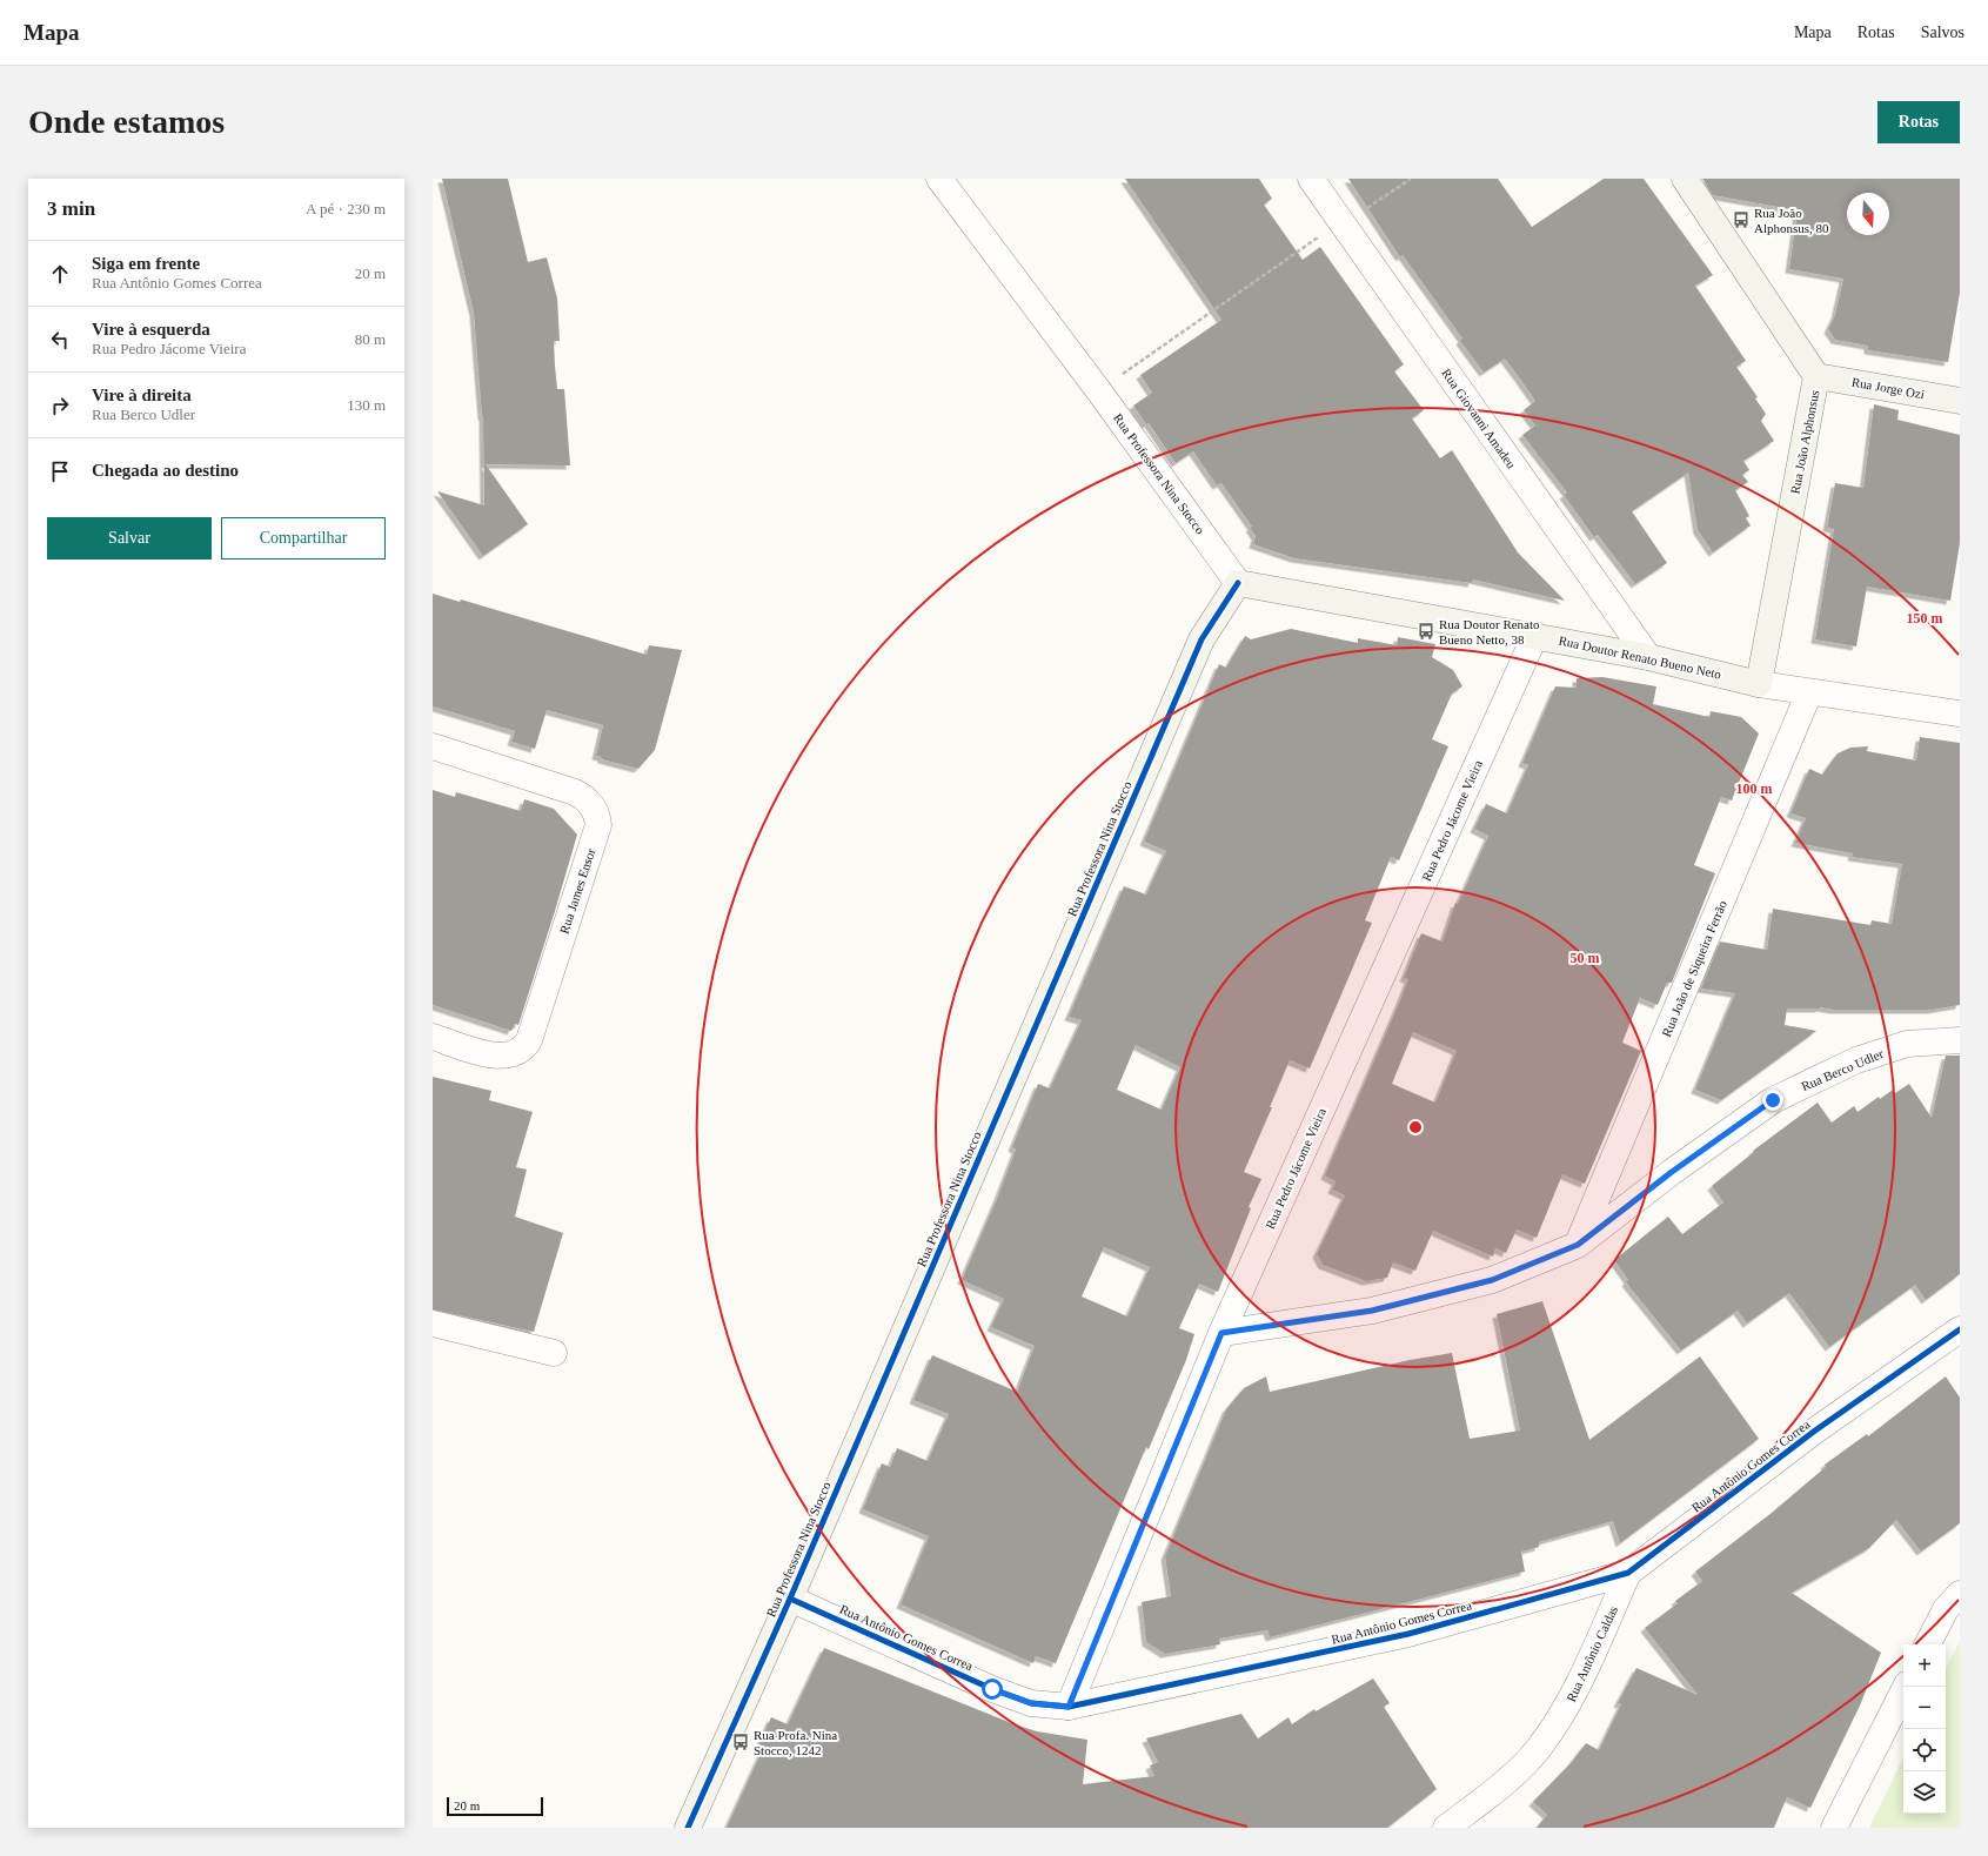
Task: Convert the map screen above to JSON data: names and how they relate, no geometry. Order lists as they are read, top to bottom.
{
  "streets": {
    "street": [
      "Rua Jorge Ozi",
      "Rua Giovanni Amadeu",
      "Rua João Alphonsus",
      "Rua Professora Nina Stocco",
      "Rua Doutor Renato Bueno Neto",
      "Rua Pedro Jácome Vieira",
      "Rua James Ensor",
      "Rua João de Siqueira Ferrão",
      "Rua Berco Udler",
      "Rua Antônio Gomes Correa",
      "Rua Antônio Caldas"
    ]
  },
  "crossings": [
    ["Rua Jorge Ozi", "Rua João Alphonsus"],
    ["Rua Giovanni Amadeu", "Rua Doutor Renato Bueno Neto"],
    ["Rua João Alphonsus", "Rua Doutor Renato Bueno Neto"],
    ["Rua Professora Nina Stocco", "Rua Doutor Renato Bueno Neto"],
    ["Rua Professora Nina Stocco", "Rua Antônio Gomes Correa"],
    ["Rua Doutor Renato Bueno Neto", "Rua Pedro Jácome Vieira"],
    ["Rua Doutor Renato Bueno Neto", "Rua João de Siqueira Ferrão"],
    ["Rua Pedro Jácome Vieira", "Rua Berco Udler"],
    ["Rua Pedro Jácome Vieira", "Rua Antônio Gomes Correa"],
    ["Rua João de Siqueira Ferrão", "Rua Berco Udler"],
    ["Rua Antônio Gomes Correa", "Rua Antônio Caldas"]
  ],
  "places": {
    "bus stop": ["Rua João Alphonsus, 80", "Rua Doutor Renato Bueno Netto, 38", "Rua Profa. Nina Stocco, 1242"]
  },
  "scale_bar": "20 m",
  "north": "bottom",
  "page": {
    "header": "Mapa",
    "nav": ["Mapa", "Rotas", "Salvos"],
    "buttons": [
      "Rotas",
      ["Salvar", "Compartilhar"]
    ],
    "title": "Onde estamos",
    "heading": ["3 min", "A pé · 230 m"],
    "list": [
      ["Siga em frente", "Rua Antônio Gomes Correa", "20 m"],
      ["Vire à esquerda", "Rua Pedro Jácome Vieira", "80 m"],
      ["Vire à direita", "Rua Berco Udler", "130 m"],
      "Chegada ao destino"
    ],
    "map_buttons": ["+", "−"],
    "scale": "20 m"
  },
  "rings": ["150 m", "100 m", "50 m"]
}
